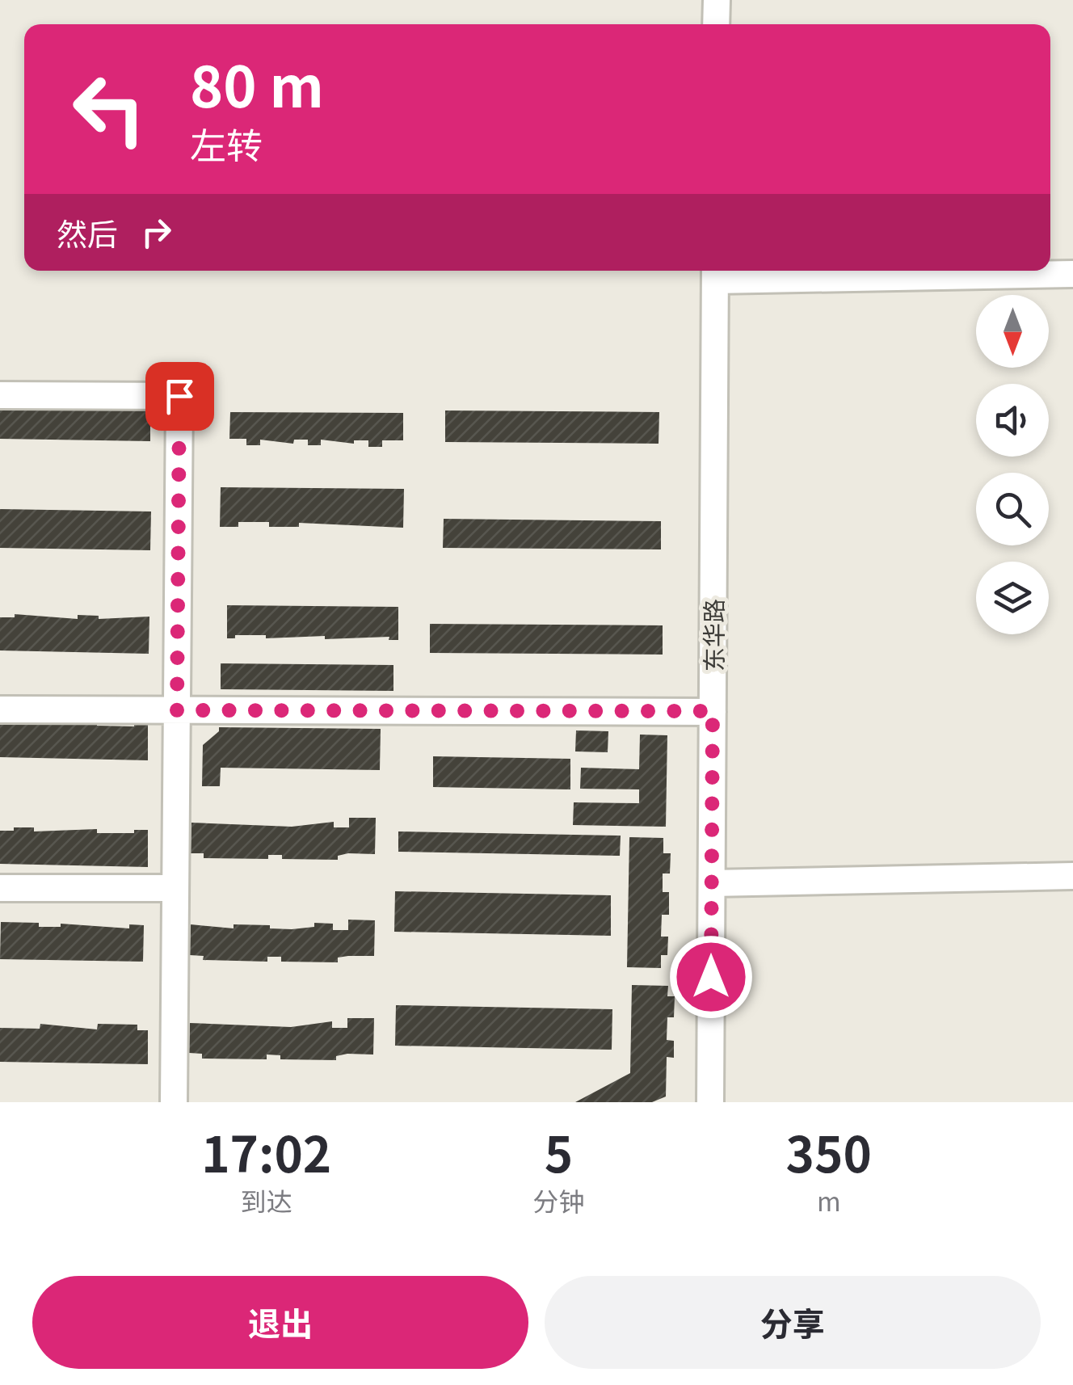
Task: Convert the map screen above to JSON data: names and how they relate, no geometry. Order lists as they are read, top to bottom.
{
  "streets": {
    "street": ["东华路"]
  },
  "north": "bottom",
  "page": {
    "turn": ["80 m", "左转"],
    "then": "然后",
    "eta": [
      "17:02",
      "到达",
      "5",
      "分钟",
      "350",
      "m"
    ],
    "buttons": ["退出", "分享"]
  }
}
